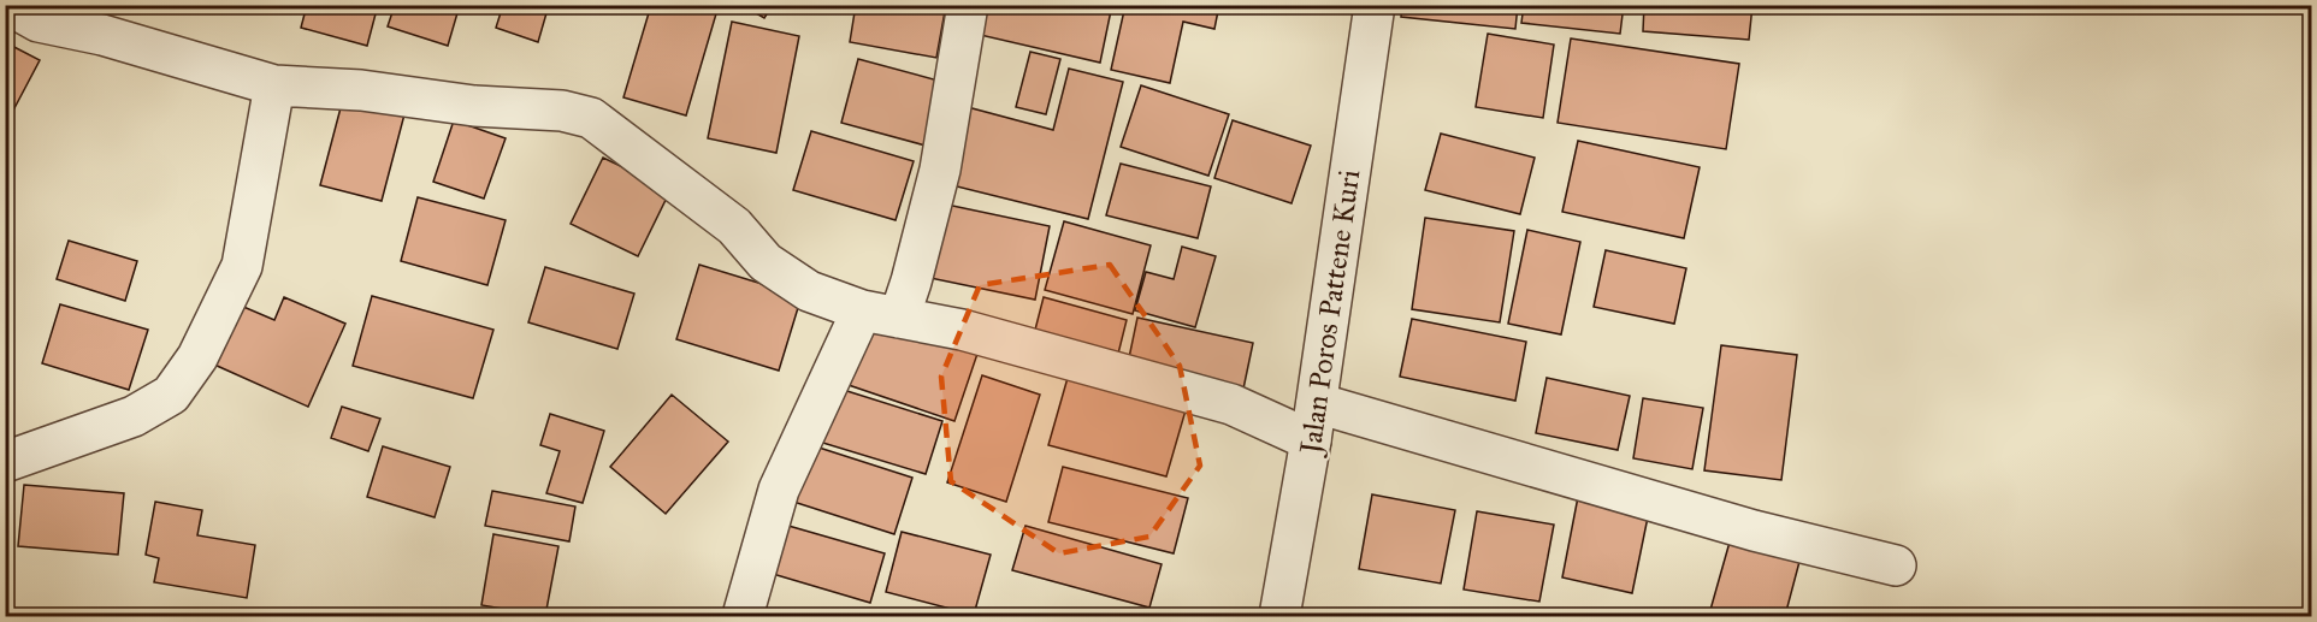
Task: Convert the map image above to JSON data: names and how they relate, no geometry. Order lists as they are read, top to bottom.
{
  "streets": {
    "street": ["Jalan Poros Pattene Kuri"]
  }
}
